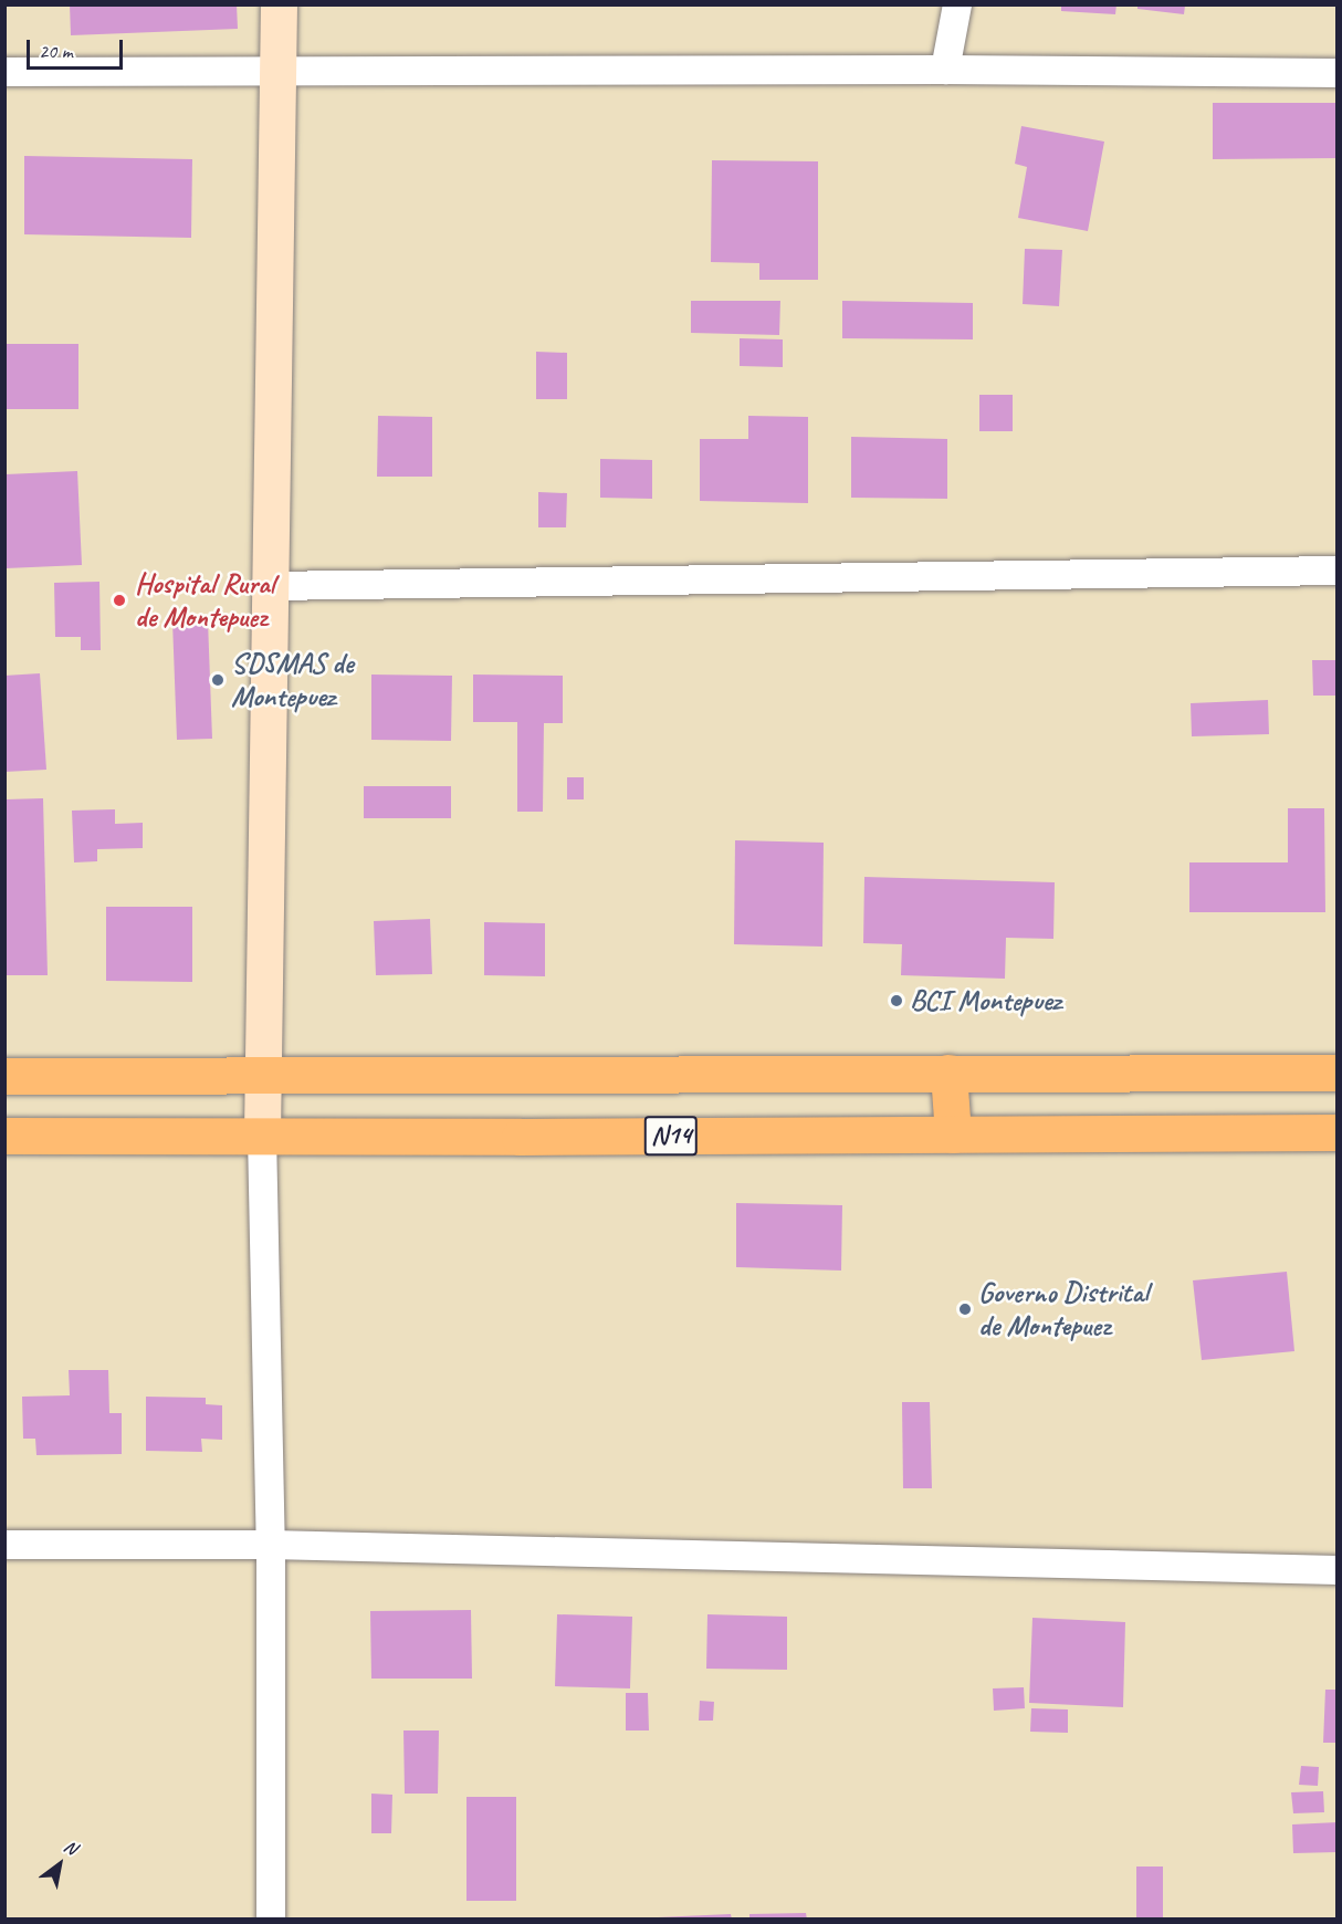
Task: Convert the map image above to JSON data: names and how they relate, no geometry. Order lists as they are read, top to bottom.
{
  "streets": {
    "main road": ["N14"]
  },
  "places": [
    "Hospital Rural de Montepuez",
    "SDSMAS de Montepuez",
    "BCI Montepuez",
    "Governo Distrital de Montepuez"
  ],
  "scale_bar": "20 m",
  "north": "top right"
}
